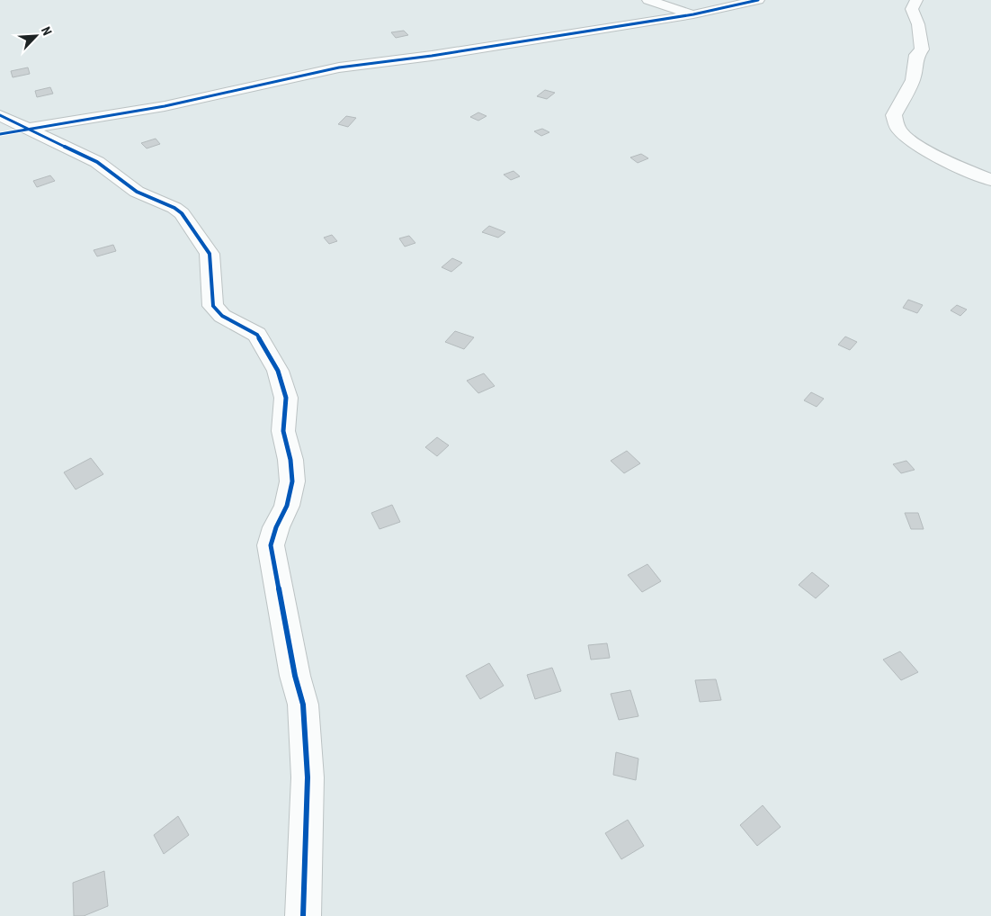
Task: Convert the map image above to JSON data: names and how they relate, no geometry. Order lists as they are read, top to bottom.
{
  "north": "top right"
}
